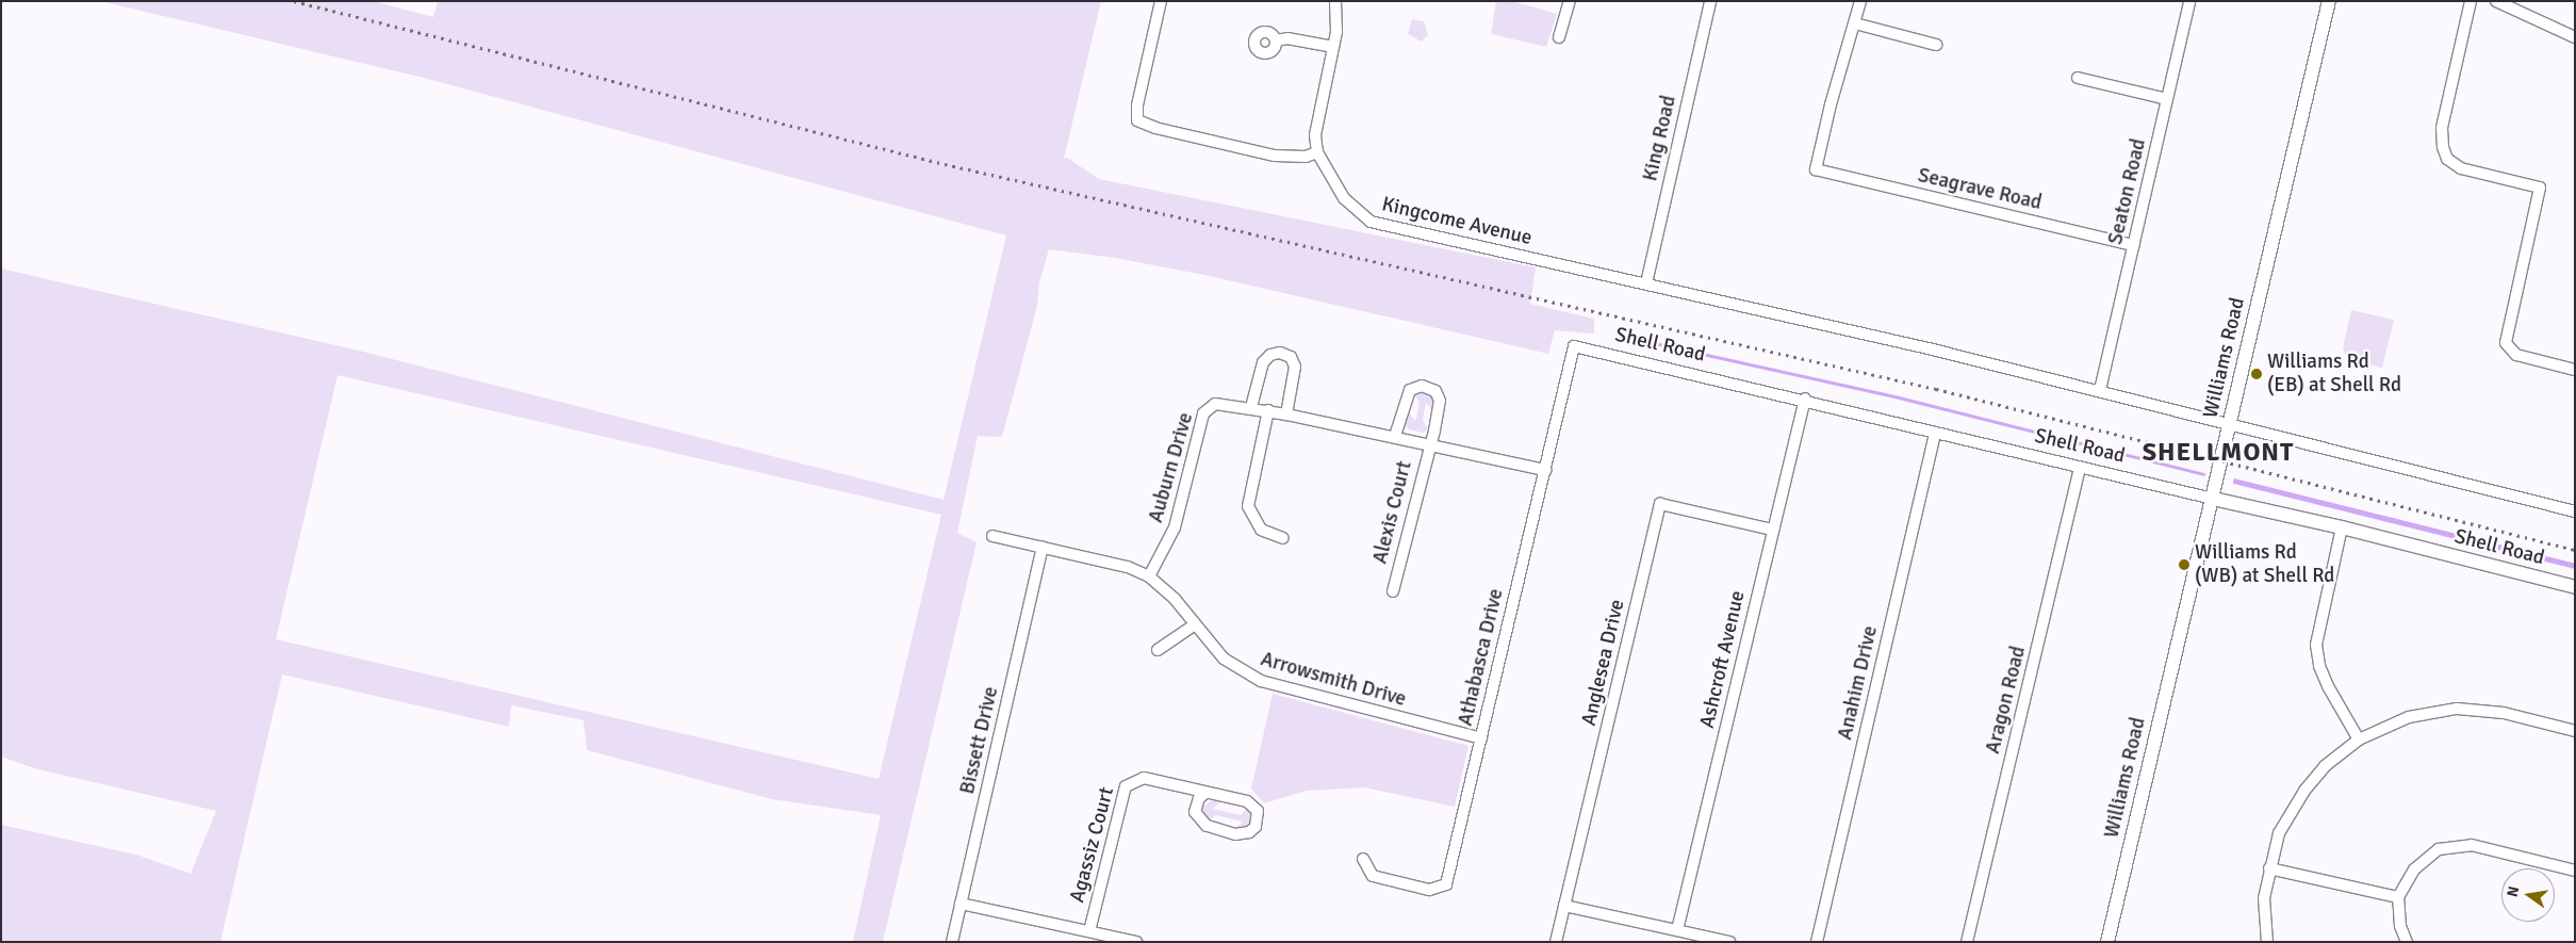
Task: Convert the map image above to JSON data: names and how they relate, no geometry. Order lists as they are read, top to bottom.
{
  "streets": {
    "street": [
      "King Road",
      "Seagrave Road",
      "Seaton Road",
      "Kingcome Avenue",
      "Shell Road",
      "Williams Road",
      "Auburn Drive",
      "Alexis Court",
      "Athabasca Drive",
      "Ashcroft Avenue",
      "Anglesea Drive",
      "Arrowsmith Drive",
      "Anahim Drive",
      "Aragon Road",
      "Bissett Drive",
      "Agassiz Court"
    ]
  },
  "crossings": [
    ["King Road", "Kingcome Avenue"],
    ["Seagrave Road", "Seaton Road"],
    ["Shell Road", "Williams Road"],
    ["Shell Road", "Athabasca Drive"],
    ["Shell Road", "Ashcroft Avenue"],
    ["Shell Road", "Anahim Drive"],
    ["Shell Road", "Aragon Road"],
    ["Auburn Drive", "Alexis Court"],
    ["Auburn Drive", "Athabasca Drive"],
    ["Auburn Drive", "Arrowsmith Drive"],
    ["Athabasca Drive", "Arrowsmith Drive"],
    ["Ashcroft Avenue", "Anglesea Drive"],
    ["Arrowsmith Drive", "Bissett Drive"]
  ],
  "districts": ["SHELLMONT"],
  "places": ["Williams Rd (EB) at Shell Rd", "Williams Rd (WB) at Shell Rd"],
  "north": "left"
}
